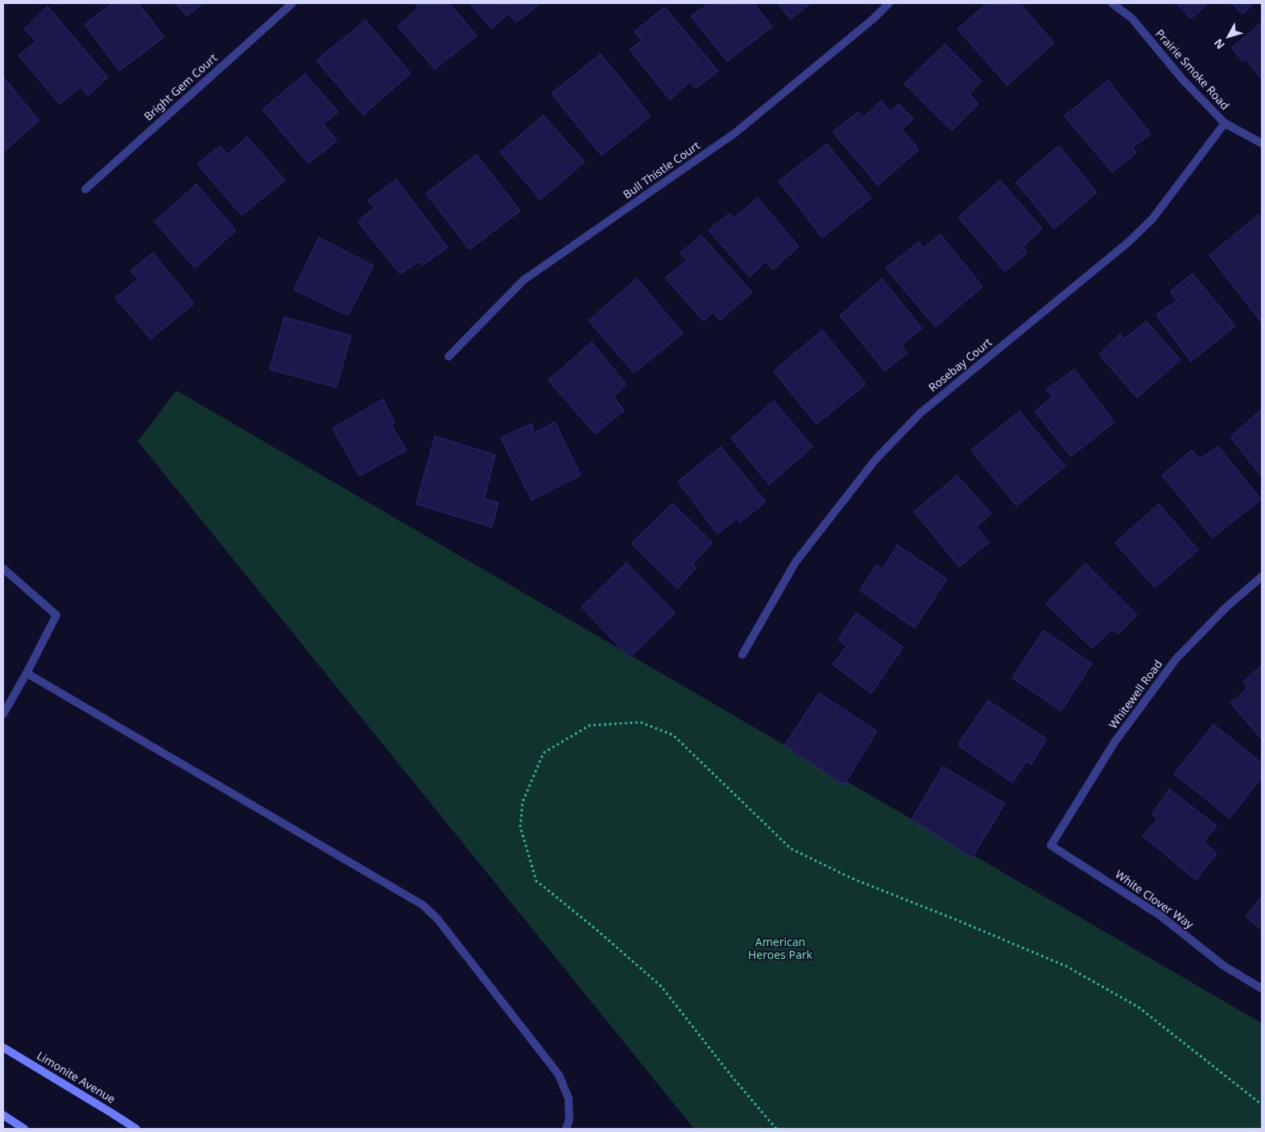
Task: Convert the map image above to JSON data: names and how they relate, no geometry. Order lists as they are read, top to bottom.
{
  "streets": {
    "main road": ["Limonite Avenue"],
    "street": [
      "Prairie Smoke Road",
      "Bright Gem Court",
      "Bull Thistle Court",
      "Rosebay Court",
      "Whitewell Road",
      "White Clover Way"
    ]
  },
  "crossings": [
    ["Prairie Smoke Road", "Rosebay Court"],
    ["Whitewell Road", "White Clover Way"]
  ],
  "parks": ["American Heroes Park"],
  "north": "bottom left"
}
